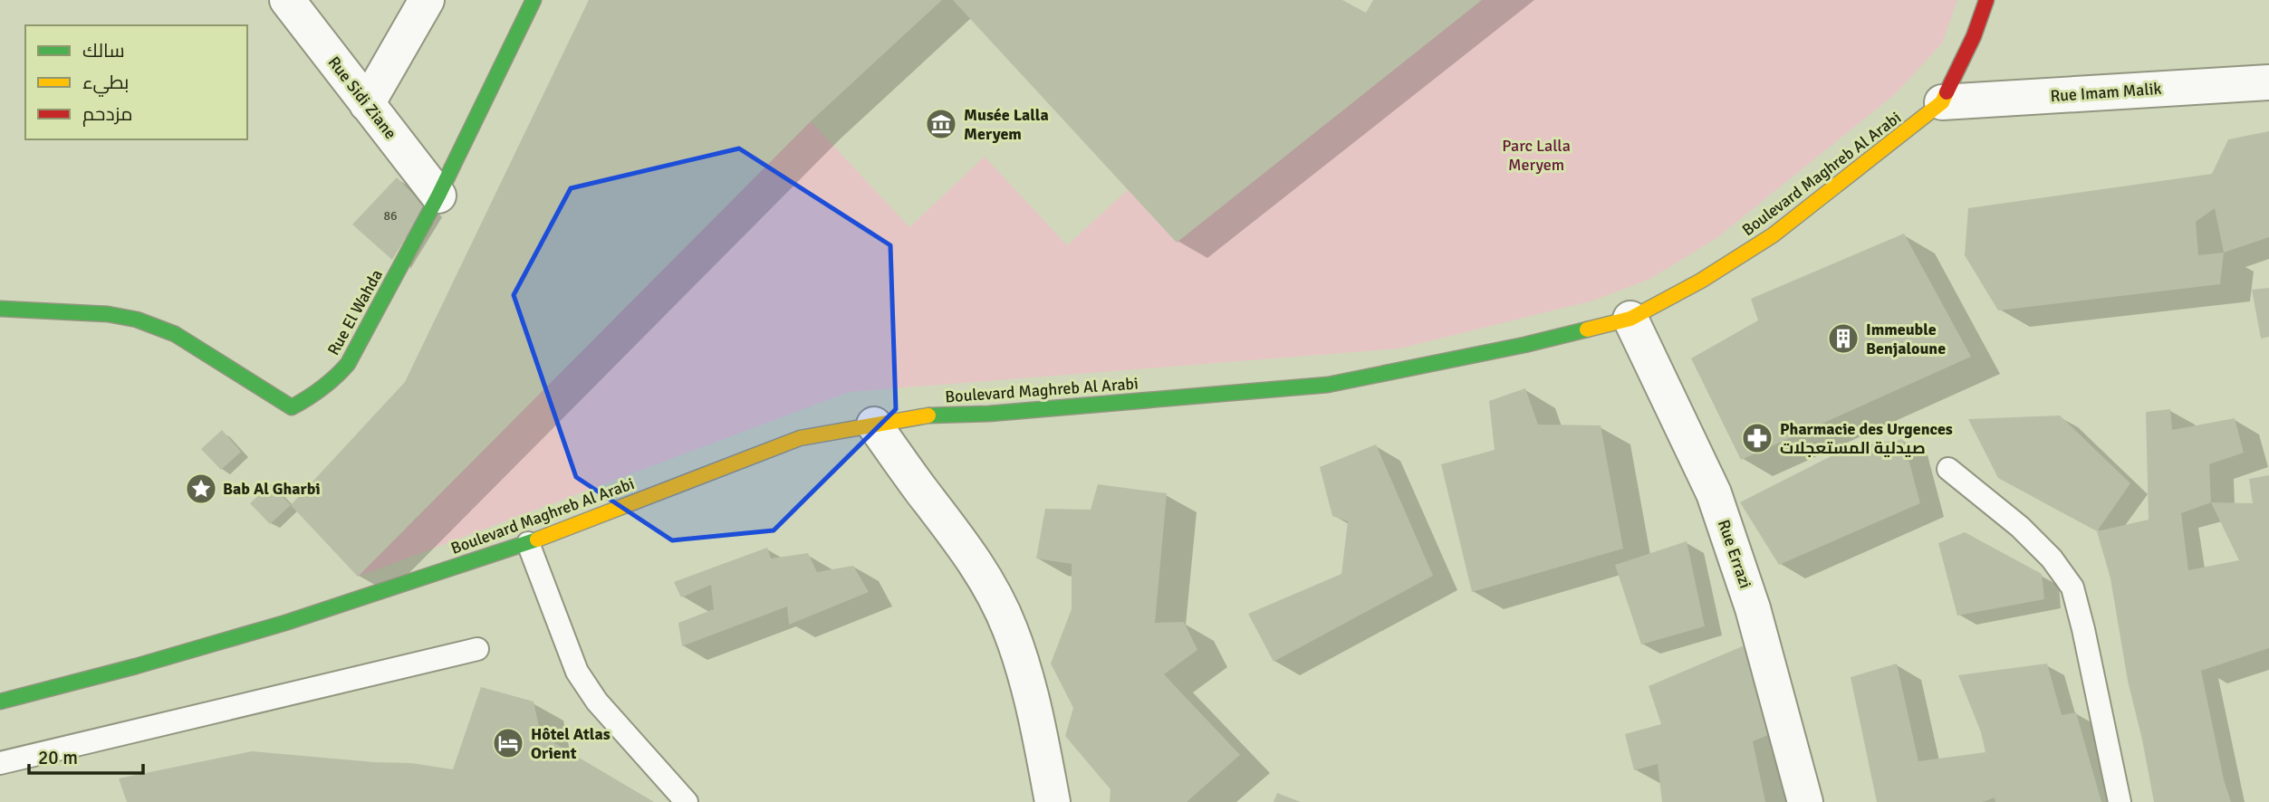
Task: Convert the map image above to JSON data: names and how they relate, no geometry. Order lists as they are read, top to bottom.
{
  "streets": {
    "main road": ["Boulevard Maghreb Al Arabi", "Rue El Wahda"],
    "street": ["Rue Imam Malik", "Rue Sidi Ziane", "Rue Errazi"]
  },
  "crossings": [
    ["Rue Imam Malik", "Boulevard Maghreb Al Arabi"],
    ["Rue Sidi Ziane", "Rue El Wahda"],
    ["Boulevard Maghreb Al Arabi", "Rue Errazi"]
  ],
  "parks": ["Parc Lalla Meryem"],
  "places": {
    "museum": ["Musée Lalla Meryem"],
    "building": ["Immeuble Benjaloune"],
    "pharmacy": ["Pharmacie des Urgences صيدلية المستعجلات"],
    "place": ["Bab Al Gharbi"],
    "hotel": ["Hôtel Atlas Orient"]
  },
  "house_numbers": ["86"],
  "legend": ["سالك", "بطيء", "مزدحم"],
  "scale_bar": "20 m"
}
